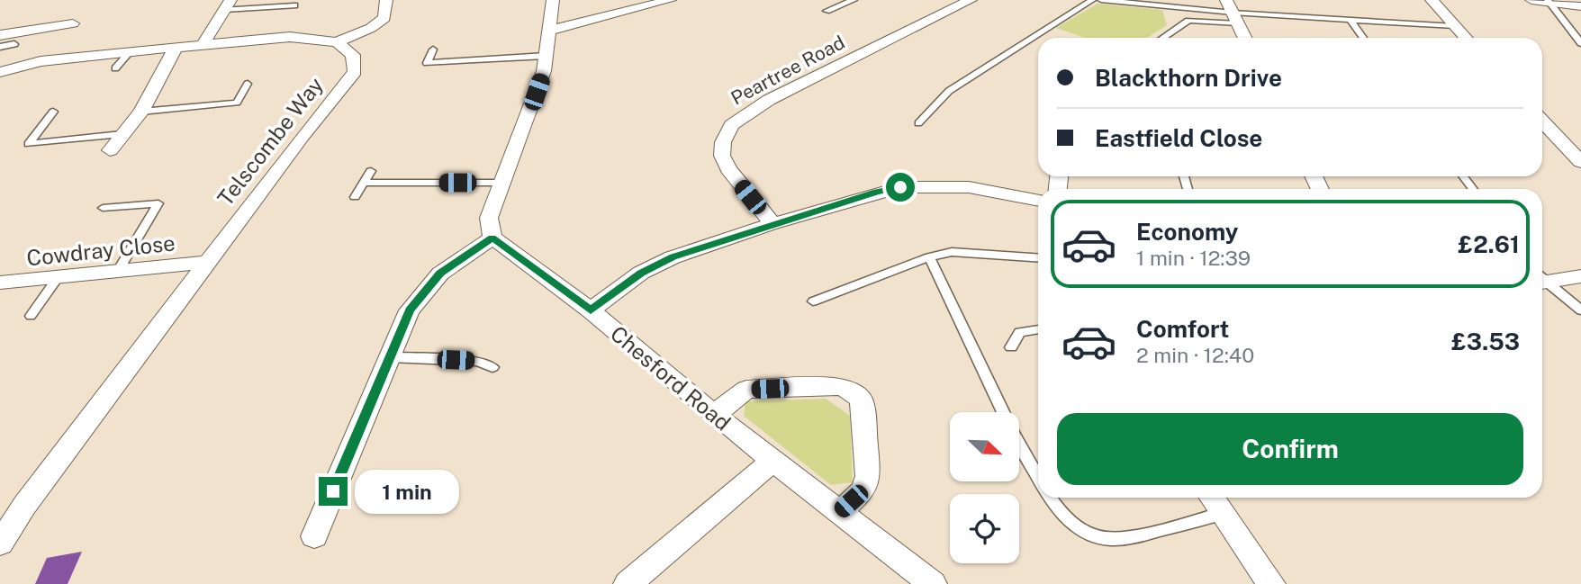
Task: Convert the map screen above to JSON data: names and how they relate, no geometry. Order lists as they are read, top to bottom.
{
  "streets": {
    "street": [
      "Peartree Road",
      "Telscombe Way",
      "Cowdray Close",
      "Chesford Road"
    ]
  },
  "crossings": [
    ["Telscombe Way", "Cowdray Close"]
  ],
  "north": "bottom right",
  "page": {
    "banner": ["Blackthorn Drive", "Eastfield Close"],
    "list": [
      {
        "name": "Economy",
        "note": "1 min · 12:39",
        "value": "£2.61"
      },
      {
        "name": "Comfort",
        "note": "2 min · 12:40",
        "value": "£3.53"
      }
    ],
    "buttons": "Confirm",
    "bubble": "1 min"
  }
}
